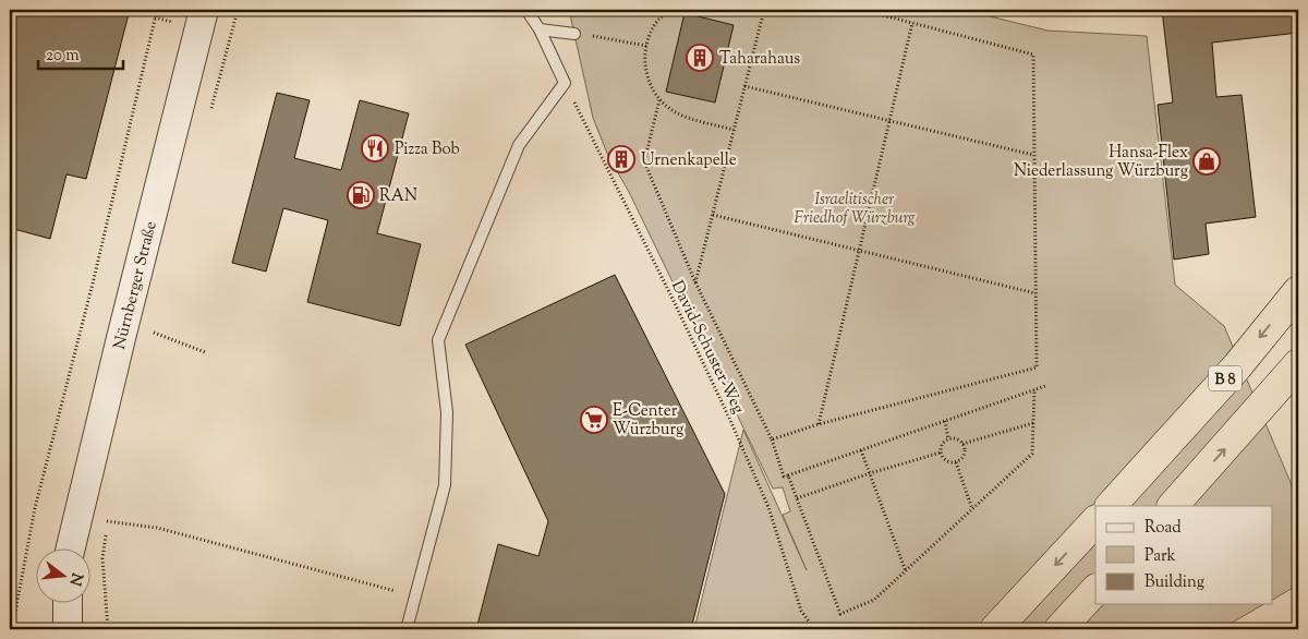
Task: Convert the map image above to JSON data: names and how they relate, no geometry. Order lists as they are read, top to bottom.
{
  "streets": {
    "highway": ["B 8"],
    "street": ["Nürnberger Straße"],
    "path": ["David-Schuster-Weg"]
  },
  "parks": ["Israelitischer Friedhof Würzburg"],
  "places": {
    "building": ["Taharahaus", "Urnenkapelle"],
    "restaurant": ["Pizza Bob"],
    "shop": ["Hansa-Flex Niederlassung Würzburg"],
    "fuel station": ["RAN"],
    "supermarket": ["E-Center Würzburg"]
  },
  "legend": ["Road", "Park", "Building"],
  "scale_bar": "20 m",
  "north": "right"
}
